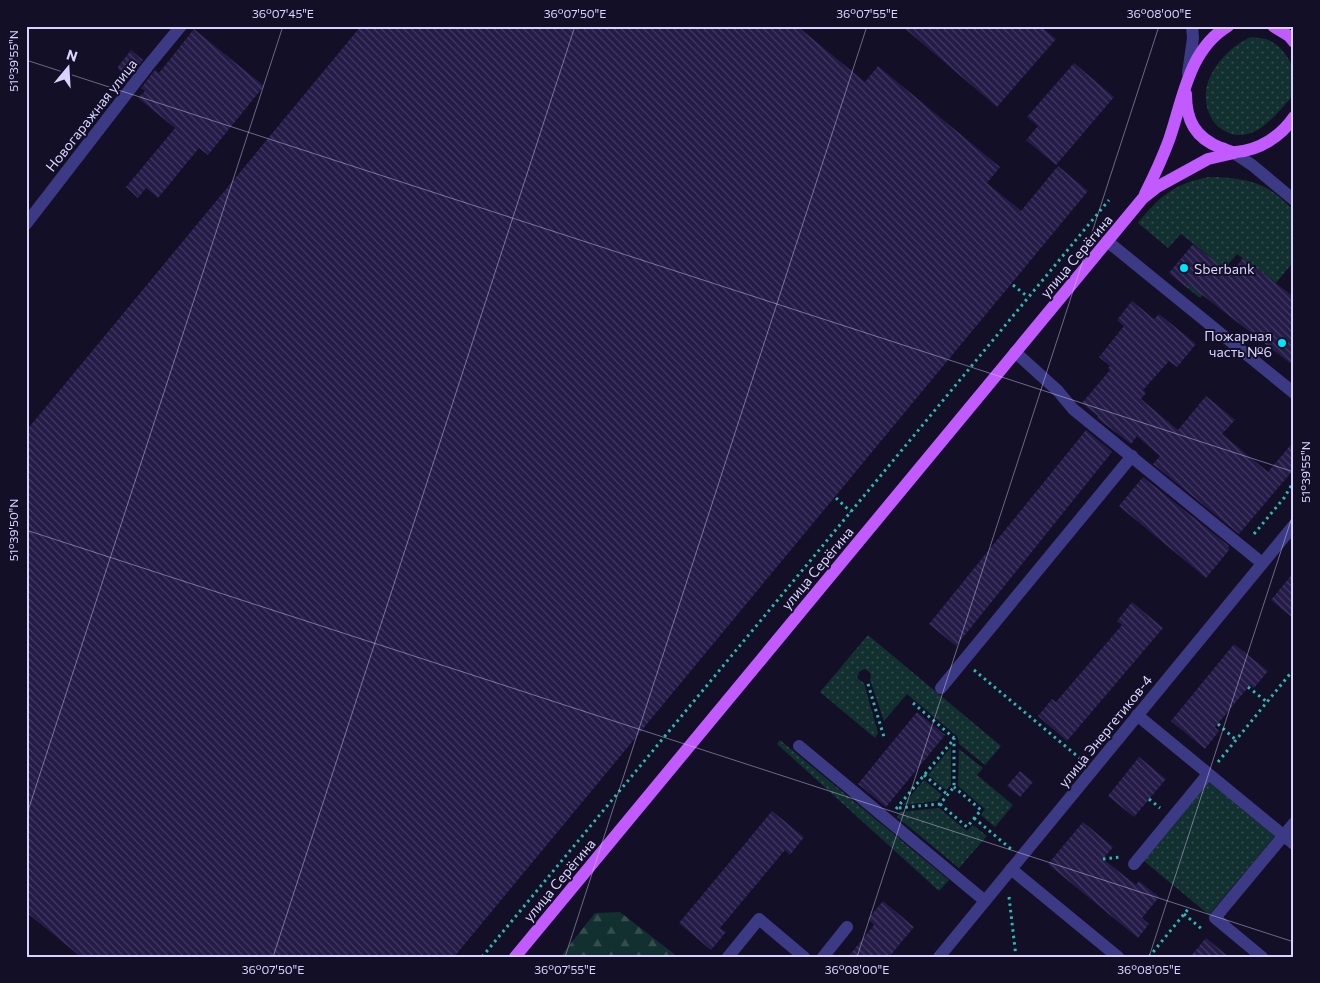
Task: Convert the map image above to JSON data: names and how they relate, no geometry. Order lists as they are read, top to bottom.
{
  "streets": {
    "main road": ["улица Серёгина"],
    "street": ["Новогаражная улица", "улица Энергетиков-4"]
  },
  "places": ["Sberbank", "Пожарная часть №6"],
  "north": "top",
  "coordinates": [
    "36°07'45\"E",
    "36°07'50\"E",
    "36°07'55\"E",
    "36°08'00\"E",
    "51°39'55\"N",
    "51°39'50\"N",
    "36°08'05\"E"
  ]
}
